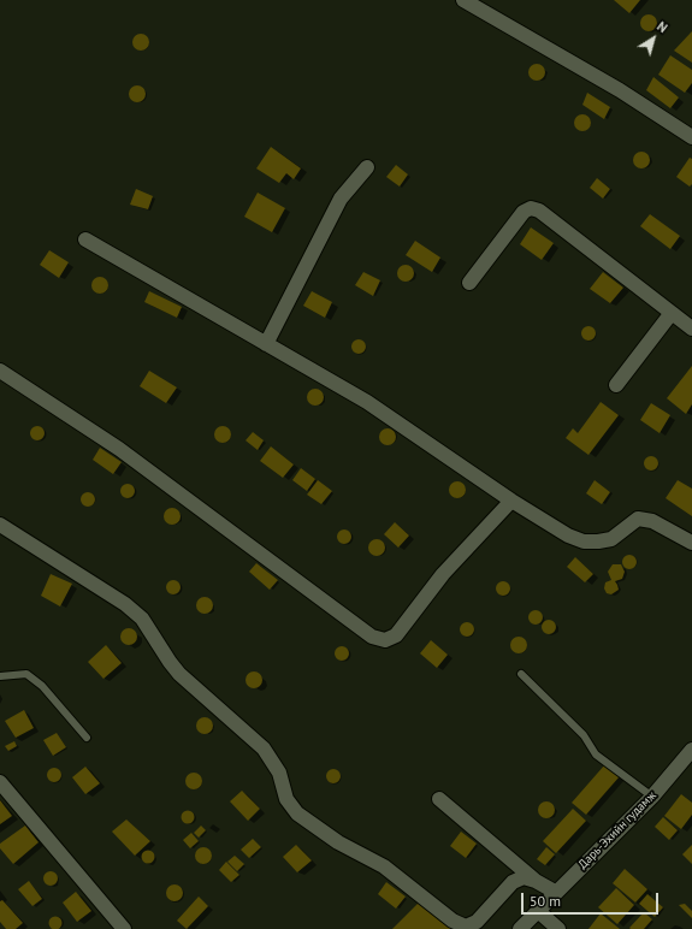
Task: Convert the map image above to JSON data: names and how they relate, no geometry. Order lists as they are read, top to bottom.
{
  "streets": {
    "street": ["Дарь-Эхийн гудамж"]
  },
  "scale_bar": "50 m",
  "north": "top right"
}
